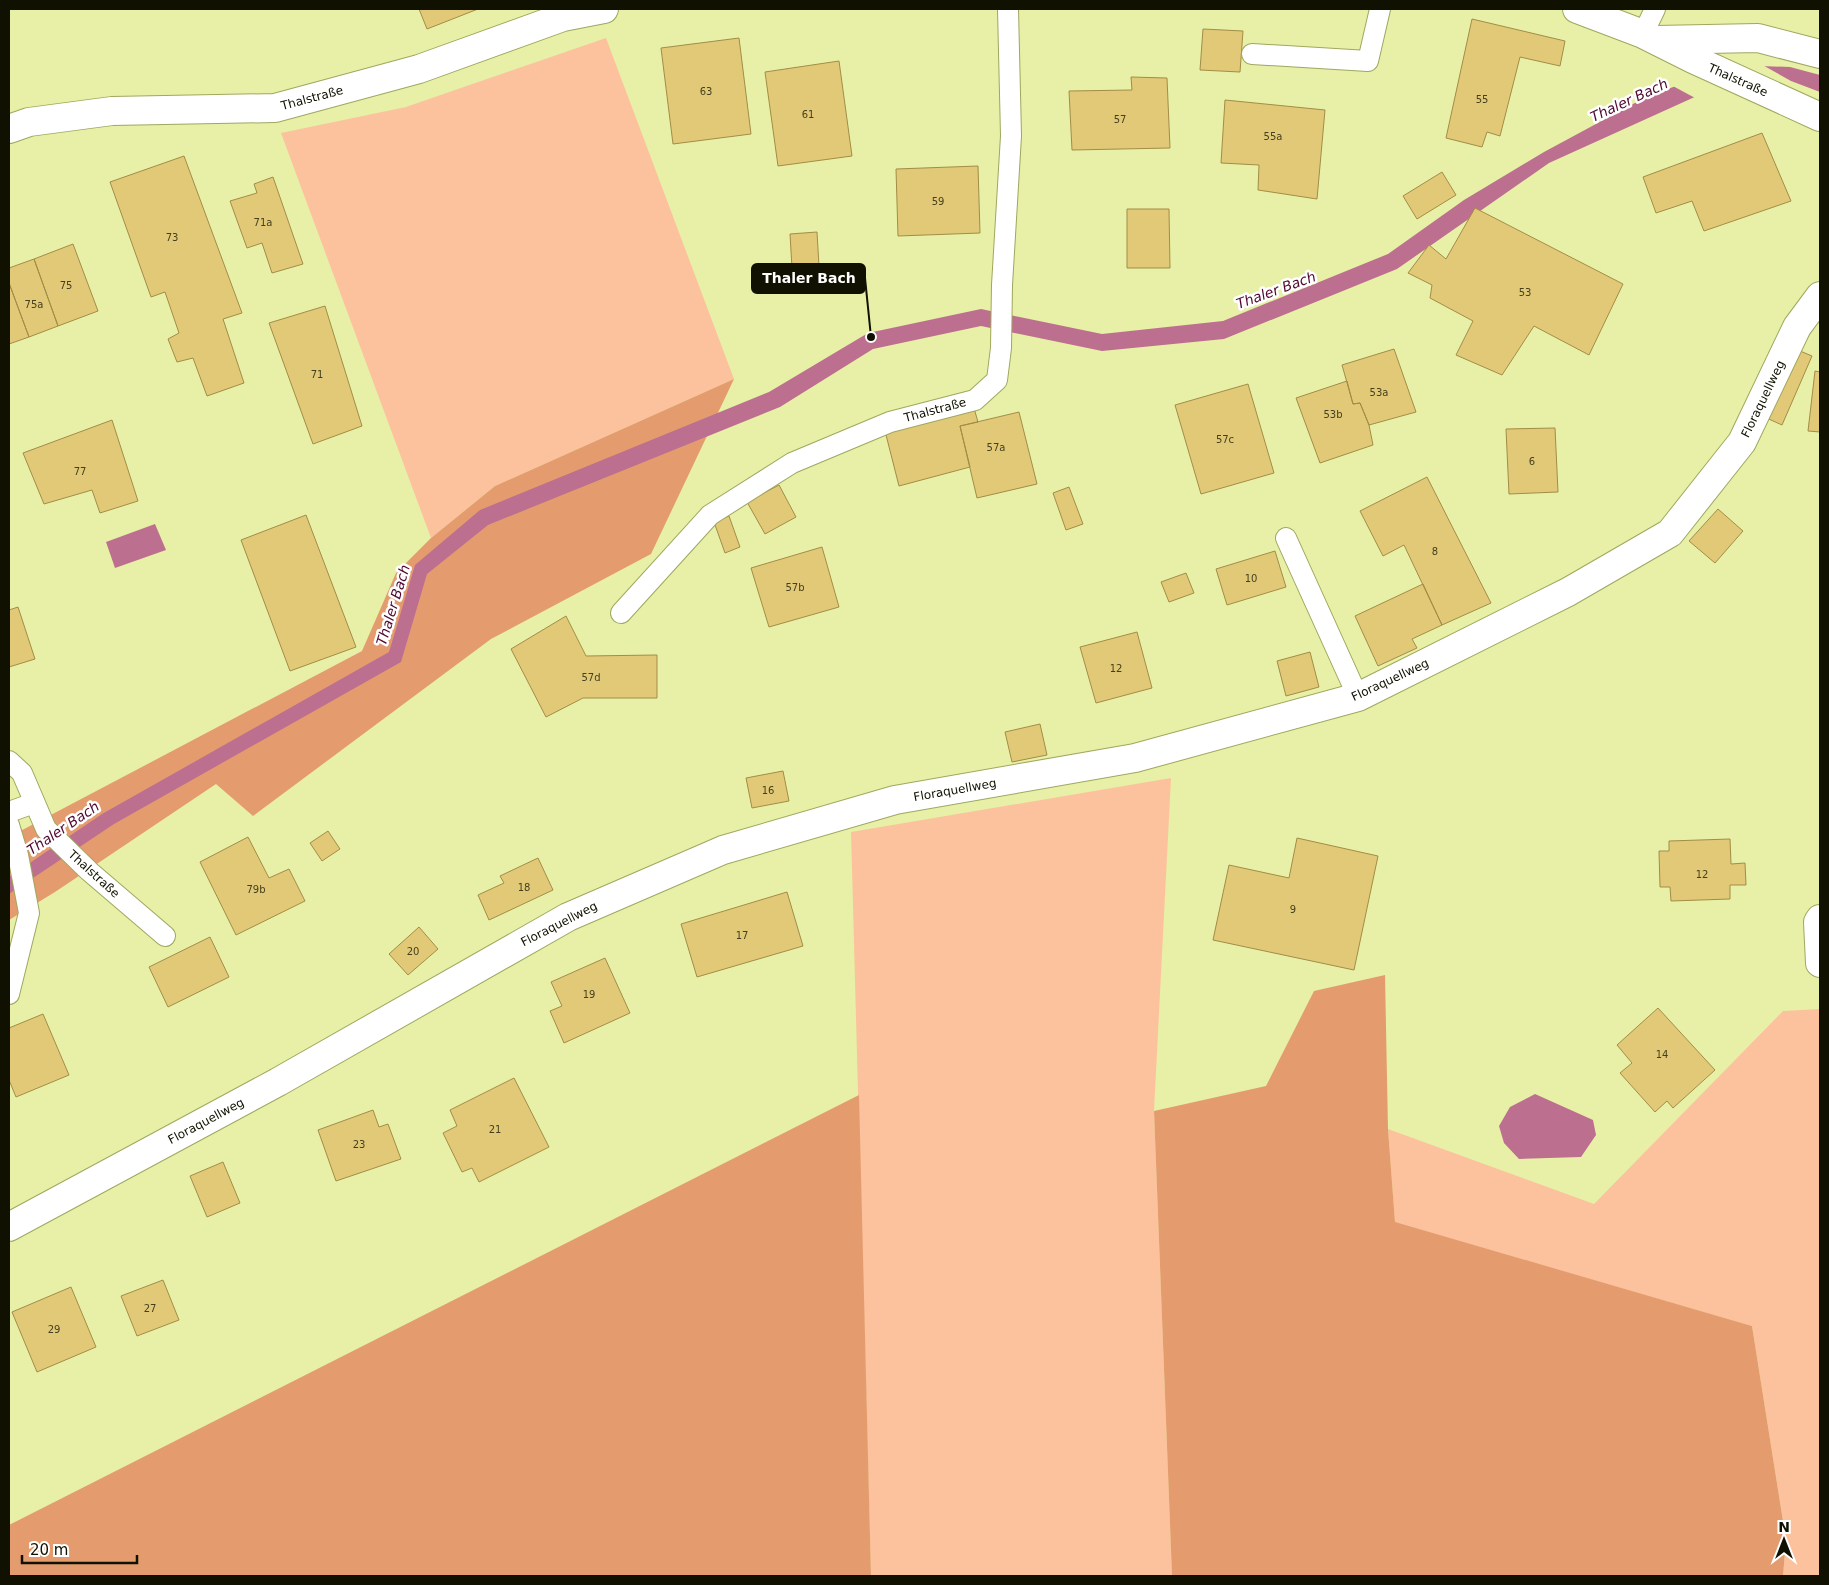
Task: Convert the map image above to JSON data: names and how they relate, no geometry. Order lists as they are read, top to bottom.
{
  "streets": {
    "street": ["Thalstraße", "Floraquellweg"]
  },
  "water": ["Thaler Bach"],
  "places": ["Thaler Bach"],
  "house_numbers": [
    "63",
    "55",
    "61",
    "57",
    "55a",
    "59",
    "71a",
    "73",
    "75",
    "53",
    "75a",
    "71",
    "53a",
    "53b",
    "57c",
    "57a",
    "6",
    "77",
    "8",
    "10",
    "57b",
    "12",
    "57d",
    "16",
    "12",
    "18",
    "79b",
    "9",
    "17",
    "20",
    "19",
    "14",
    "21",
    "23",
    "27",
    "29"
  ],
  "scale_bar": "20 m",
  "north": "top"
}
